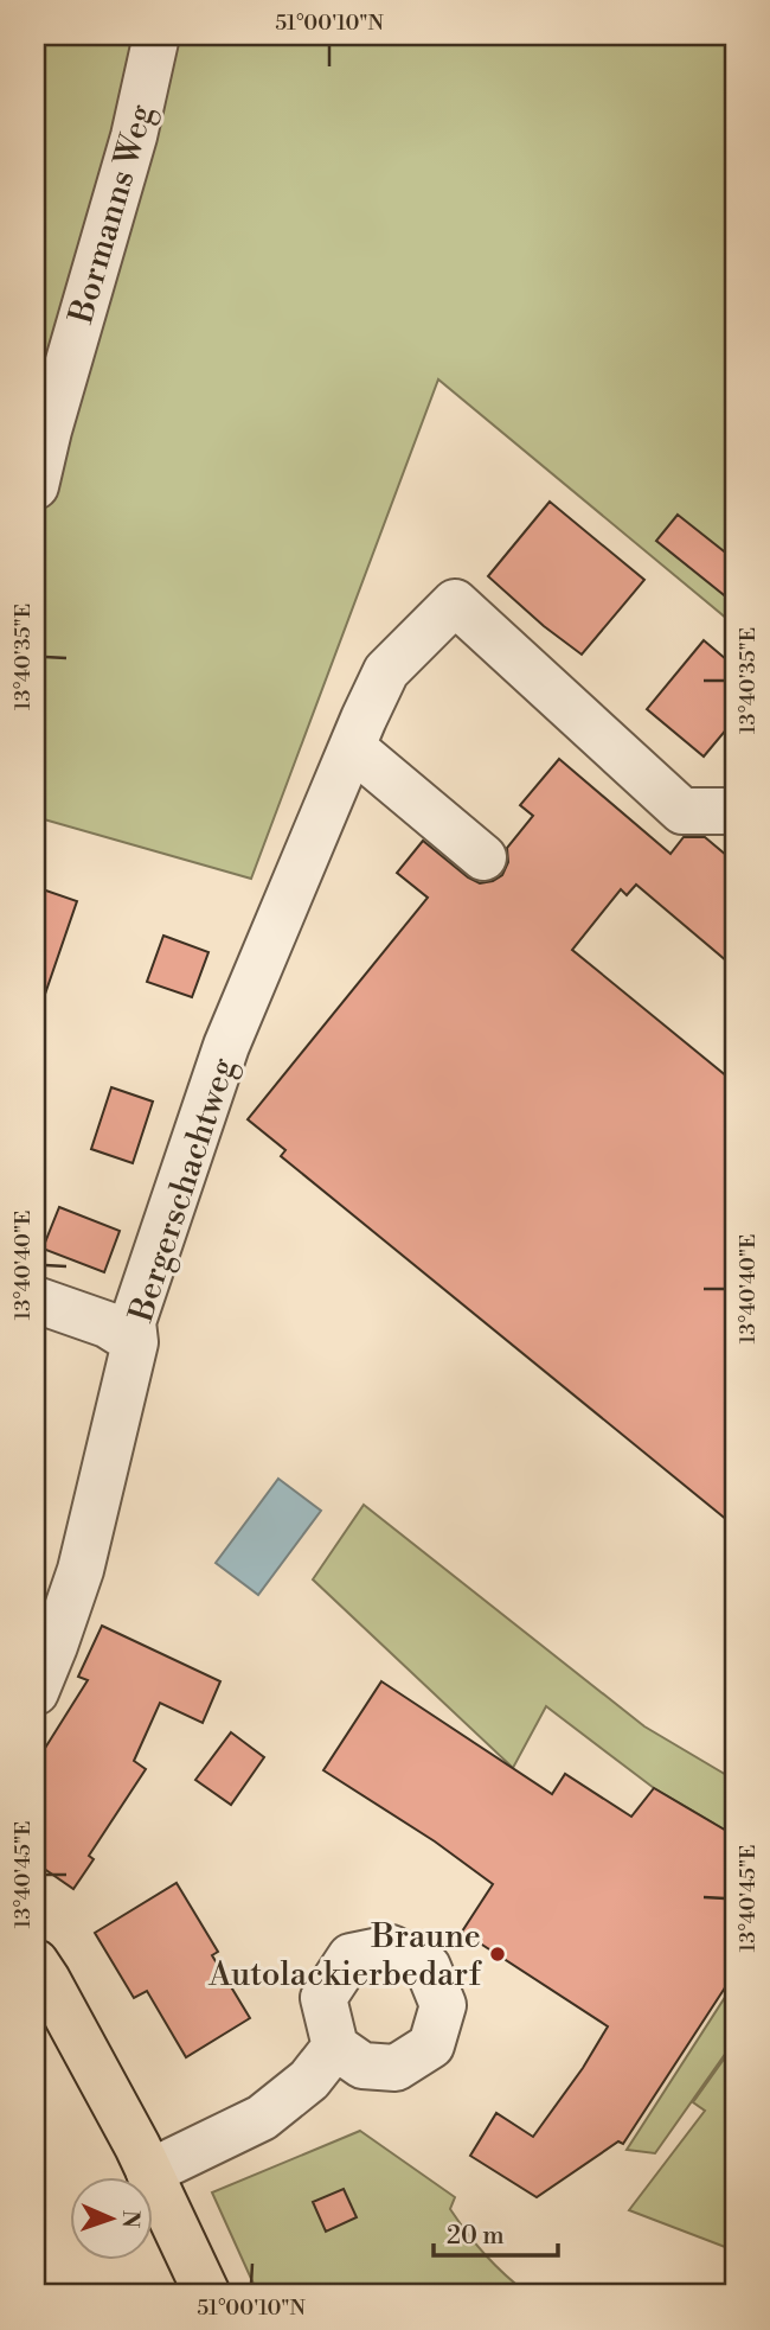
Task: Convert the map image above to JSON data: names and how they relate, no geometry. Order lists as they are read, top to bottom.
{
  "streets": {
    "street": ["Bormanns Weg", "Bergerschachtweg"]
  },
  "places": ["Braune Autolackierbedarf"],
  "scale_bar": "20 m",
  "north": "right",
  "coordinates": [
    "51°00'10\"N",
    "13°40'35\"E",
    "13°40'40\"E",
    "13°40'45\"E"
  ]
}
